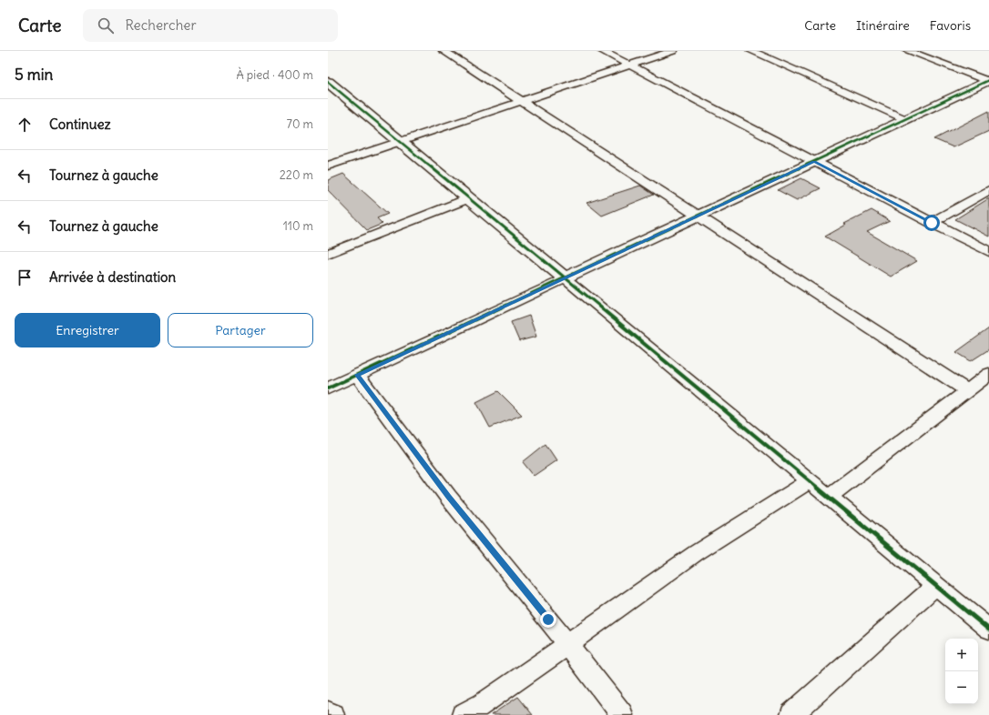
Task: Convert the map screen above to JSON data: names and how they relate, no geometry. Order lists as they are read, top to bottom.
{
  "page": {
    "header": "Carte",
    "search": "Rechercher",
    "nav": ["Carte", "Itinéraire", "Favoris"],
    "heading": ["5 min", "À pied · 400 m"],
    "list": [
      ["Continuez", "70 m"],
      ["Tournez à gauche", "220 m"],
      ["Tournez à gauche", "110 m"],
      "Arrivée à destination"
    ],
    "buttons": ["Enregistrer", "Partager"],
    "map_buttons": ["+", "−"]
  }
}
